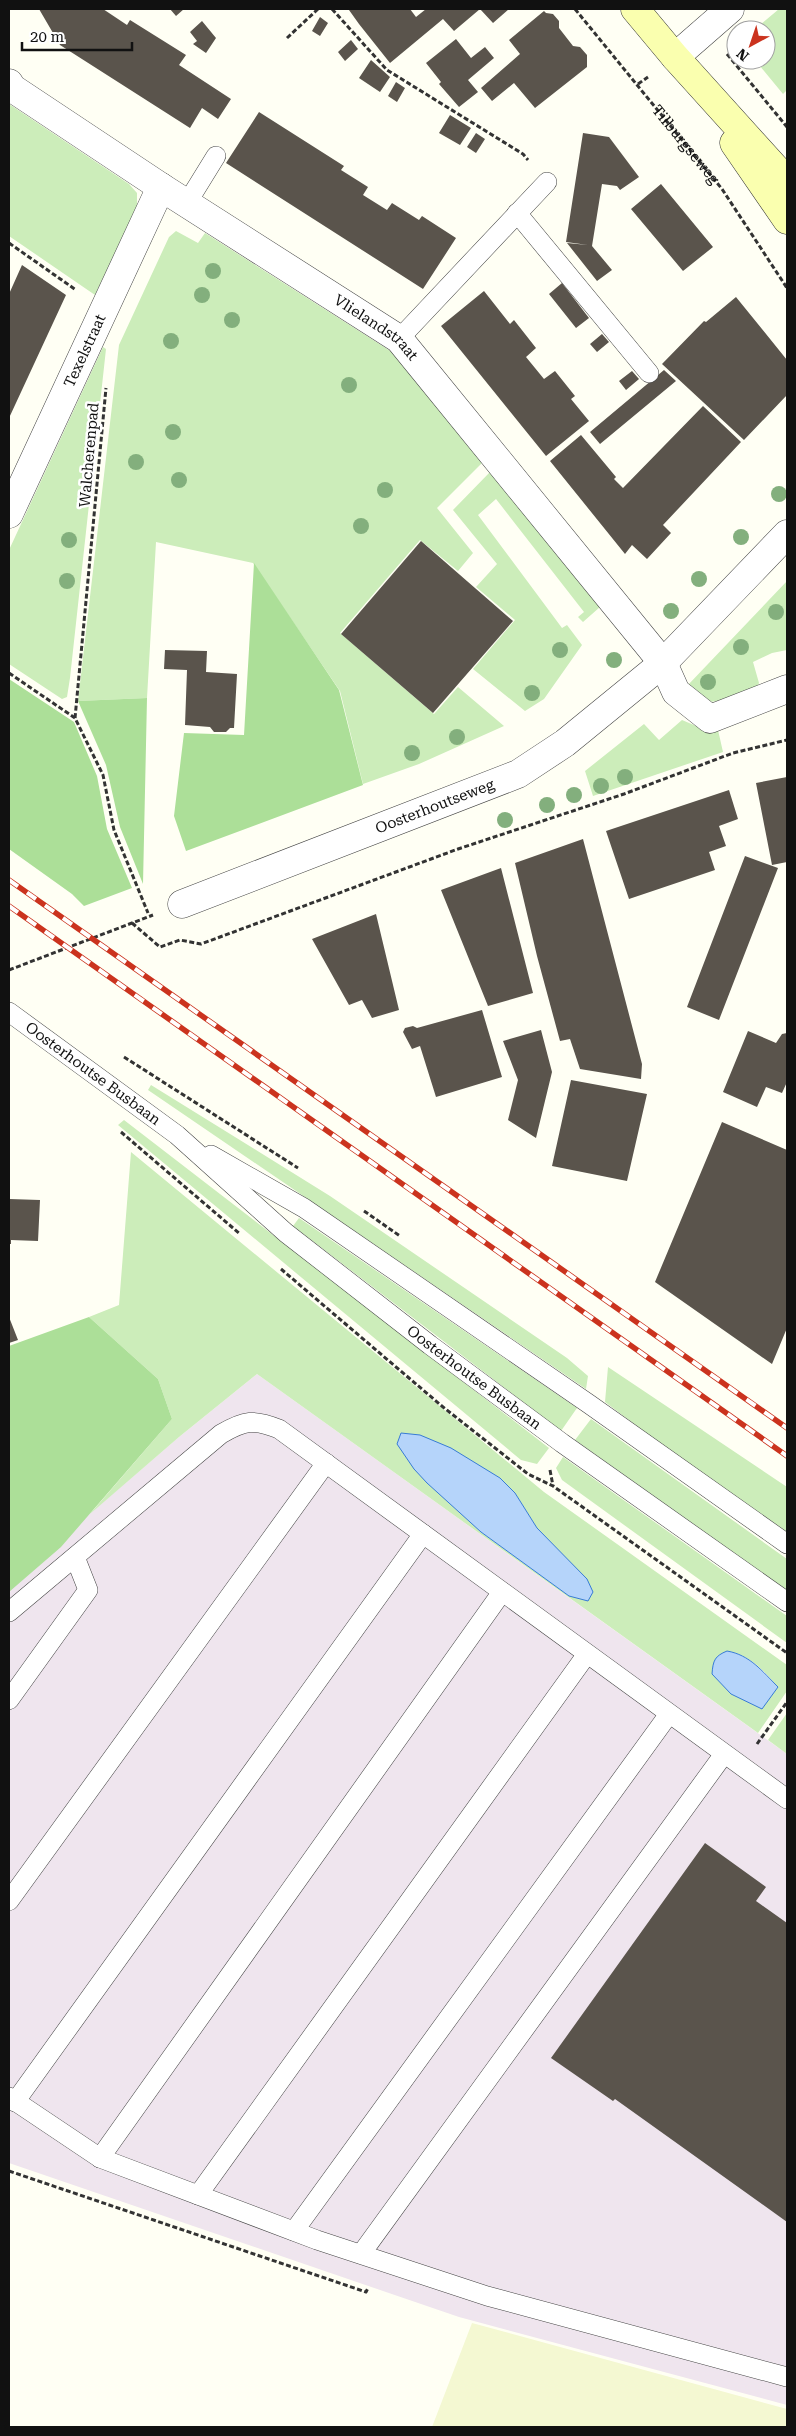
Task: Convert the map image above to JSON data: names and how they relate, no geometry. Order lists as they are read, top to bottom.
{
  "streets": {
    "street": ["Vlielandstraat", "Texelstraat", "Oosterhoutseweg"],
    "lane": ["Oosterhoutse Busbaan"],
    "path": ["Tilburgseweg", "Walcherenpad"]
  },
  "crossings": [
    ["Vlielandstraat", "Texelstraat"],
    ["Vlielandstraat", "Oosterhoutseweg"]
  ],
  "scale_bar": "20 m",
  "north": "bottom left"
}
